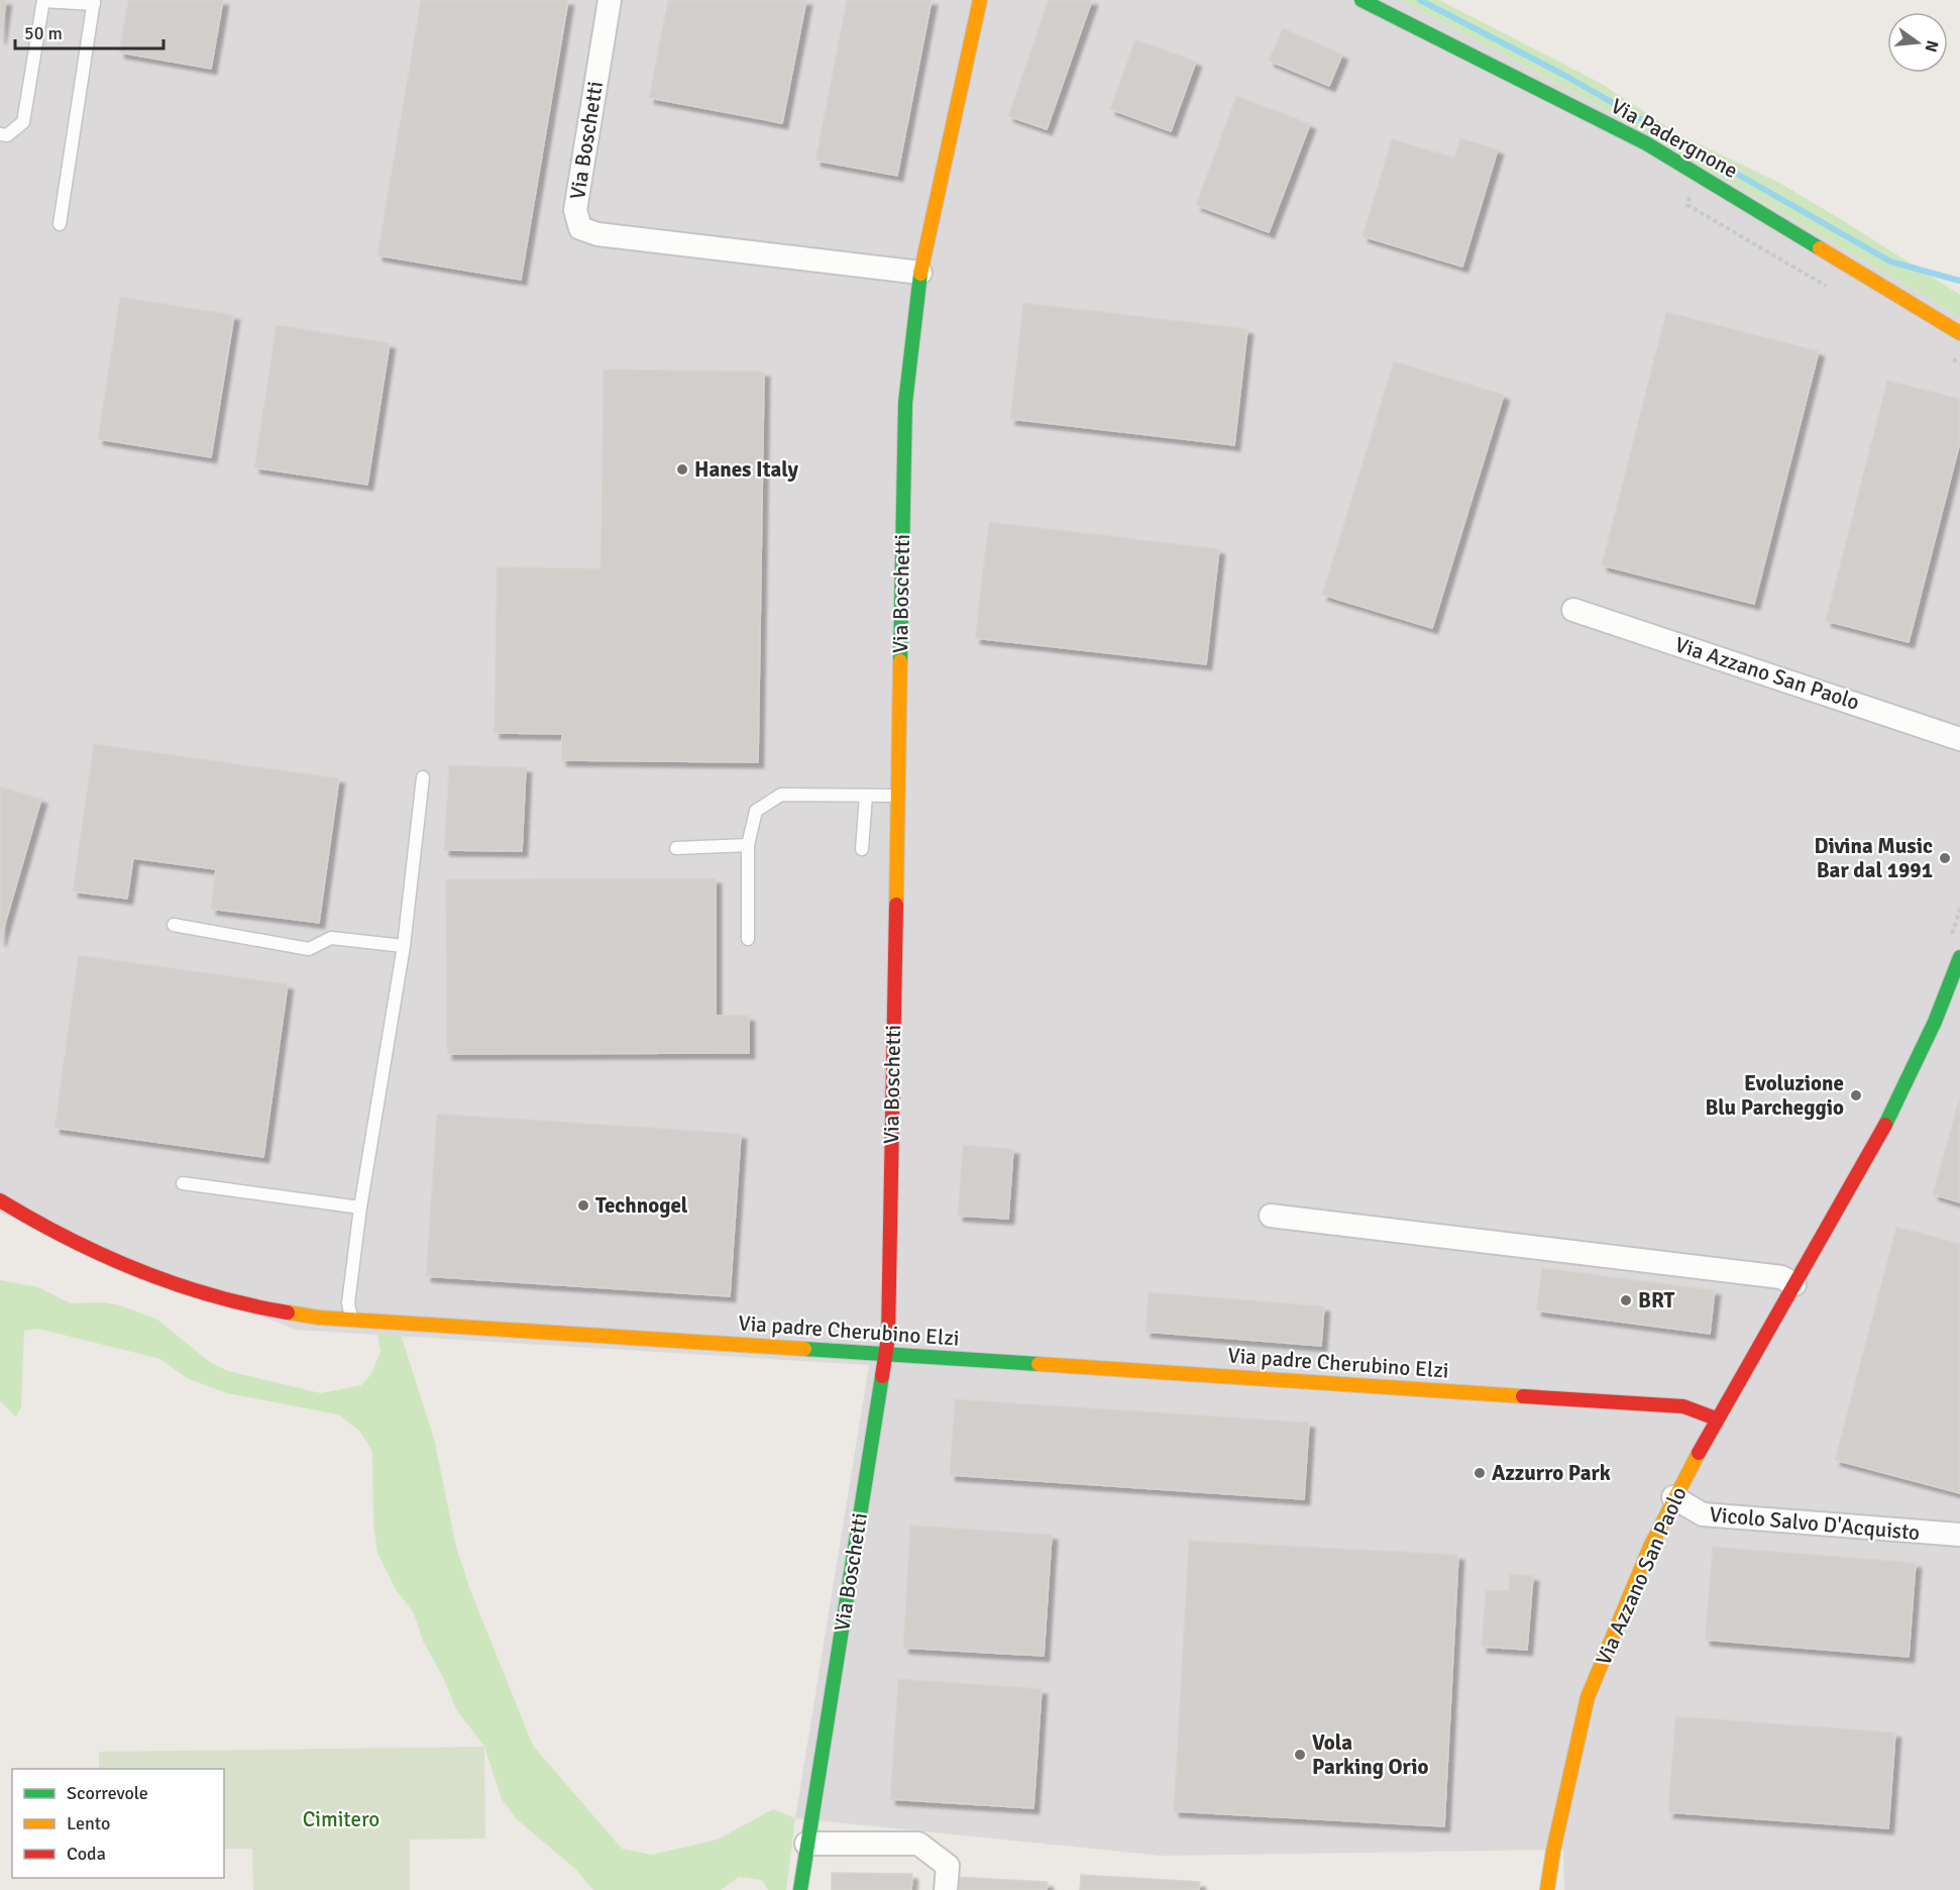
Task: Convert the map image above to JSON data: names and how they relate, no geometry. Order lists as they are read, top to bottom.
{
  "streets": {
    "street": [
      "Via Padergnone",
      "Via Boschetti",
      "Via Azzano San Paolo",
      "Via padre Cherubino Elzi",
      "Vicolo Salvo D'Acquisto"
    ]
  },
  "crossings": [
    ["Via Boschetti", "Via padre Cherubino Elzi"],
    ["Via Azzano San Paolo", "Via padre Cherubino Elzi"],
    ["Via Azzano San Paolo", "Vicolo Salvo D'Acquisto"]
  ],
  "parks": ["Cimitero"],
  "places": [
    "Hanes Italy",
    "Divina Music Bar dal 1991",
    "Evoluzione Blu Parcheggio",
    "Technogel",
    "BRT",
    "Azzurro Park",
    "Vola Parking Orio"
  ],
  "legend": ["Scorrevole", "Lento", "Coda"],
  "scale_bar": "50 m",
  "north": "right"
}
